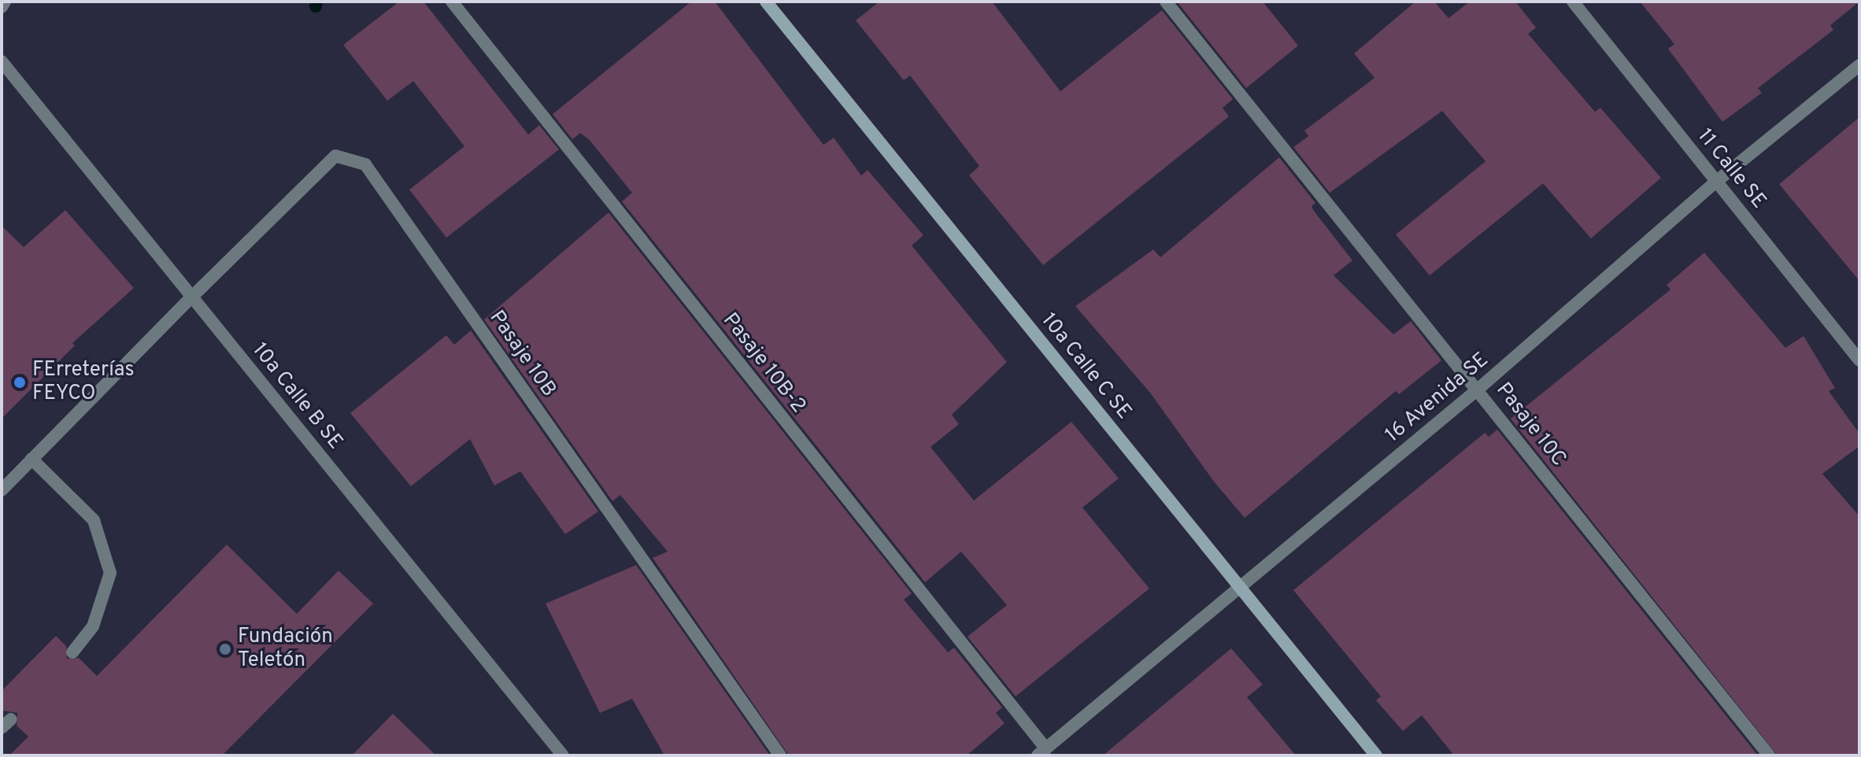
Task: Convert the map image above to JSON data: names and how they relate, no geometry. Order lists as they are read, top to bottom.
{
  "streets": {
    "street": [
      "11 Calle SE",
      "Pasaje 10B",
      "Pasaje 10B-2",
      "10a Calle C SE",
      "10a Calle B SE",
      "16 Avenida SE",
      "Pasaje 10C"
    ]
  },
  "crossings": [
    ["11 Calle SE", "16 Avenida SE"],
    ["Pasaje 10B", "10a Calle B SE"],
    ["Pasaje 10B-2", "16 Avenida SE"],
    ["10a Calle C SE", "16 Avenida SE"],
    ["16 Avenida SE", "Pasaje 10C"]
  ],
  "places": ["FErreterías FEYCO", "Fundación Teletón"]
}
